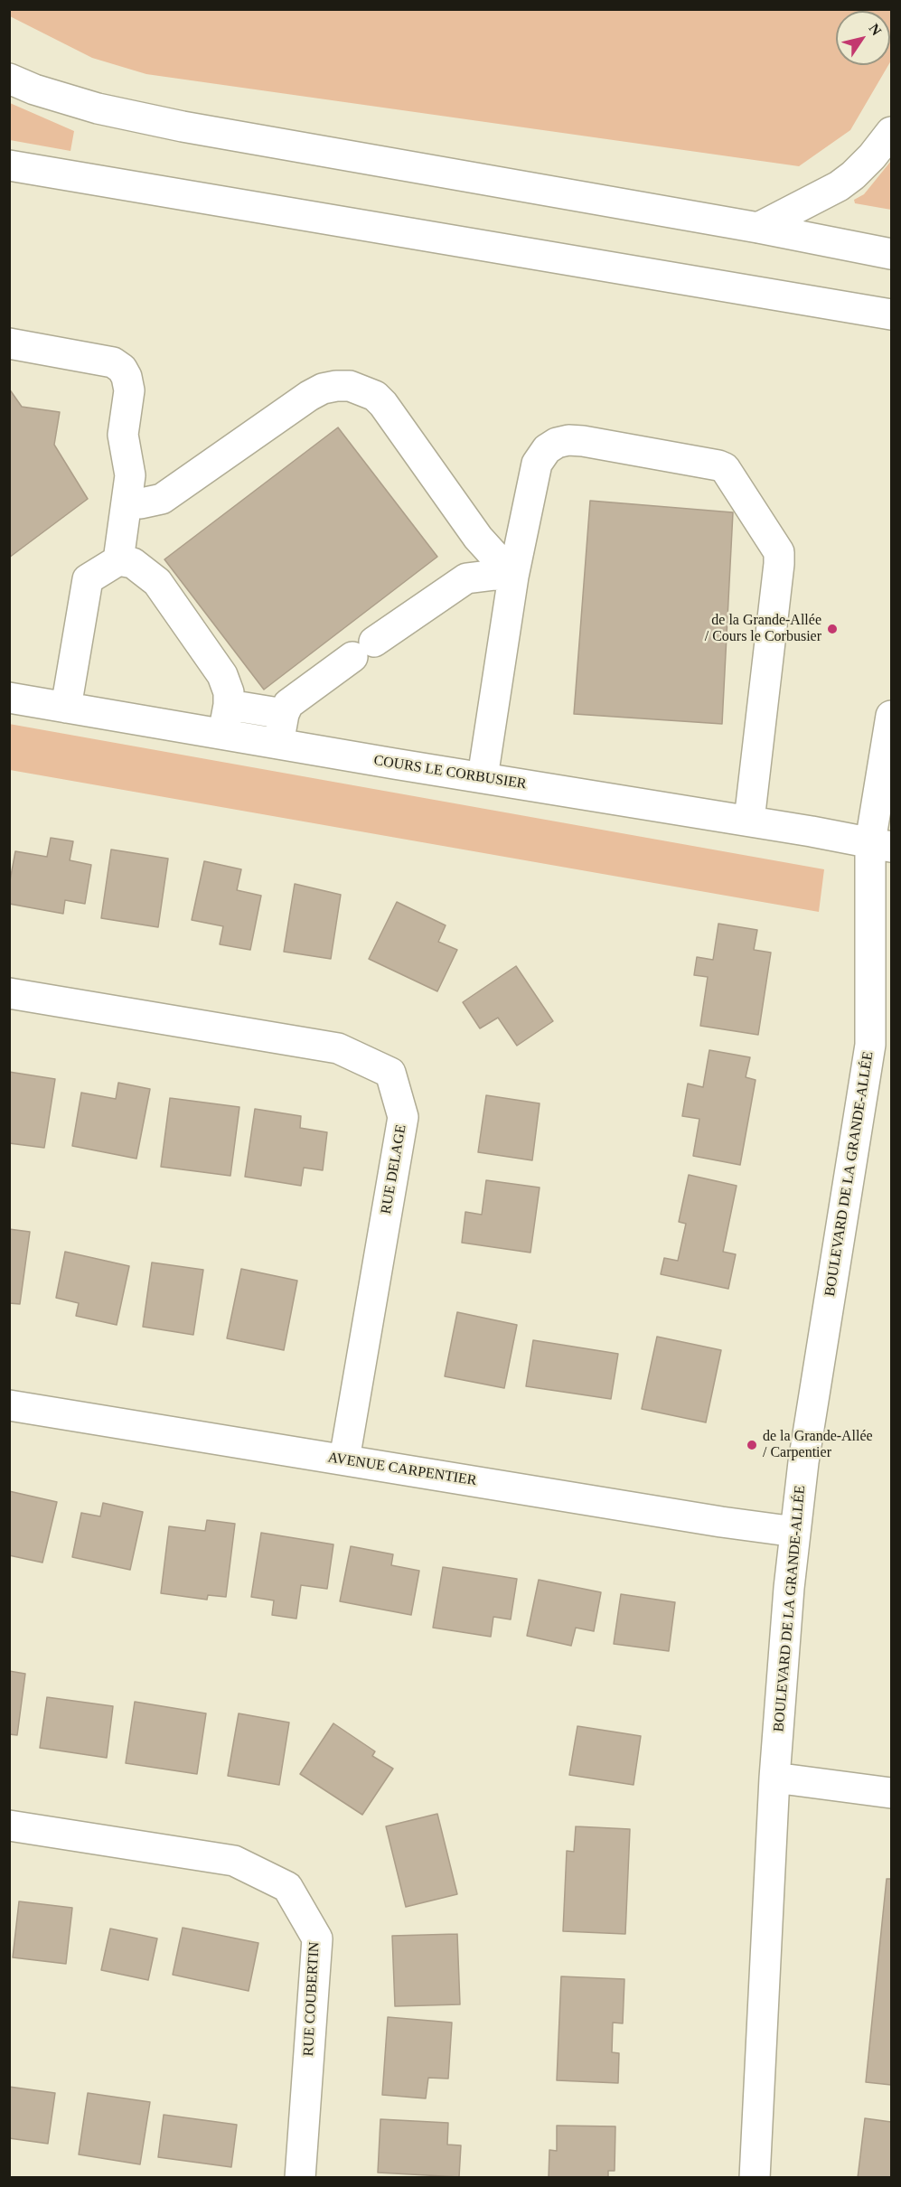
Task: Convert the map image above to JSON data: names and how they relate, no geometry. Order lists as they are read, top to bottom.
{
  "streets": {
    "main road": [
      "COURS LE CORBUSIER",
      "RUE DELAGE",
      "BOULEVARD DE LA GRANDE-ALLÉE",
      "AVENUE CARPENTIER",
      "RUE COUBERTIN"
    ]
  },
  "crossings": [
    ["COURS LE CORBUSIER", "BOULEVARD DE LA GRANDE-ALLÉE"],
    ["RUE DELAGE", "AVENUE CARPENTIER"],
    ["BOULEVARD DE LA GRANDE-ALLÉE", "AVENUE CARPENTIER"]
  ],
  "places": ["de la Grande-Allée / Cours le Corbusier", "de la Grande-Allée / Carpentier"],
  "north": "top right"
}
